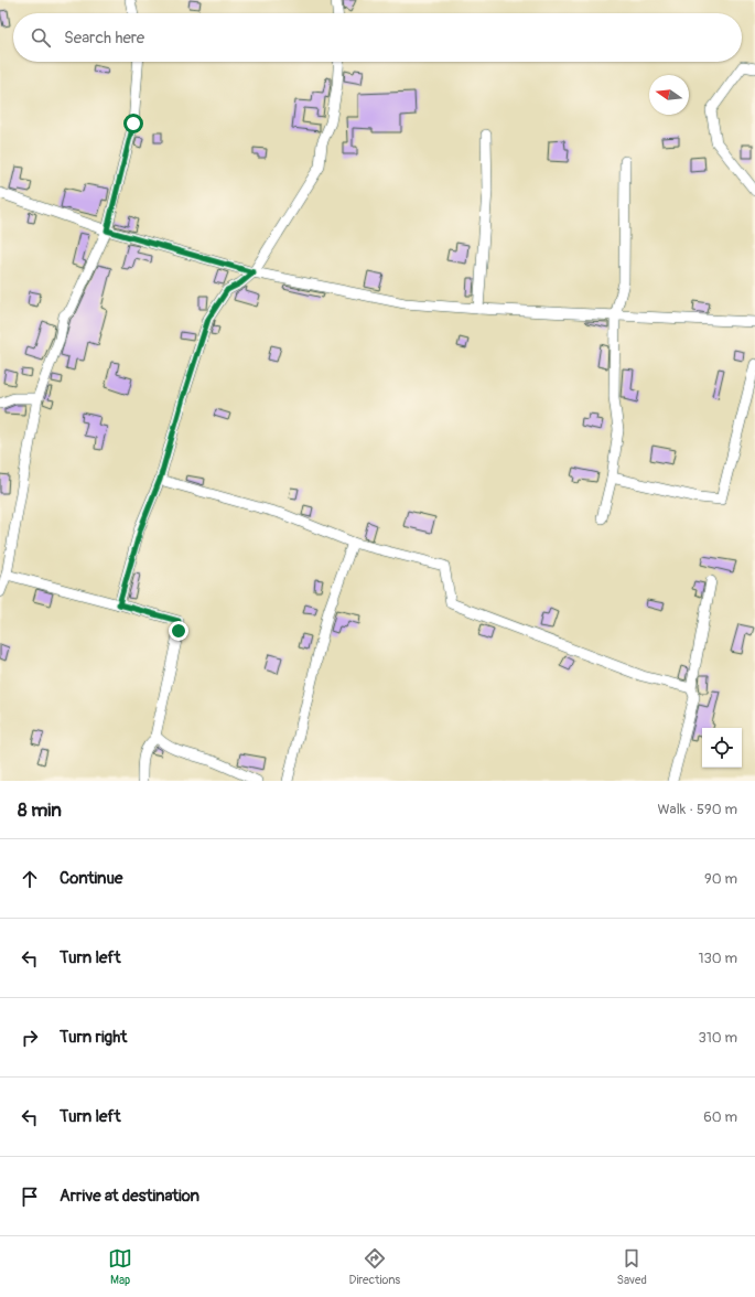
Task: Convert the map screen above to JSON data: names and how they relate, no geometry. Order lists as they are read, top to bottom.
{
  "north": "left",
  "page": {
    "search": "Search here",
    "heading": ["8 min", "Walk · 590 m"],
    "list": [
      ["Continue", "90 m"],
      ["Turn left", "130 m"],
      ["Turn right", "310 m"],
      ["Turn left", "60 m"],
      "Arrive at destination"
    ],
    "nav": ["Map", "Directions", "Saved"]
  }
}
